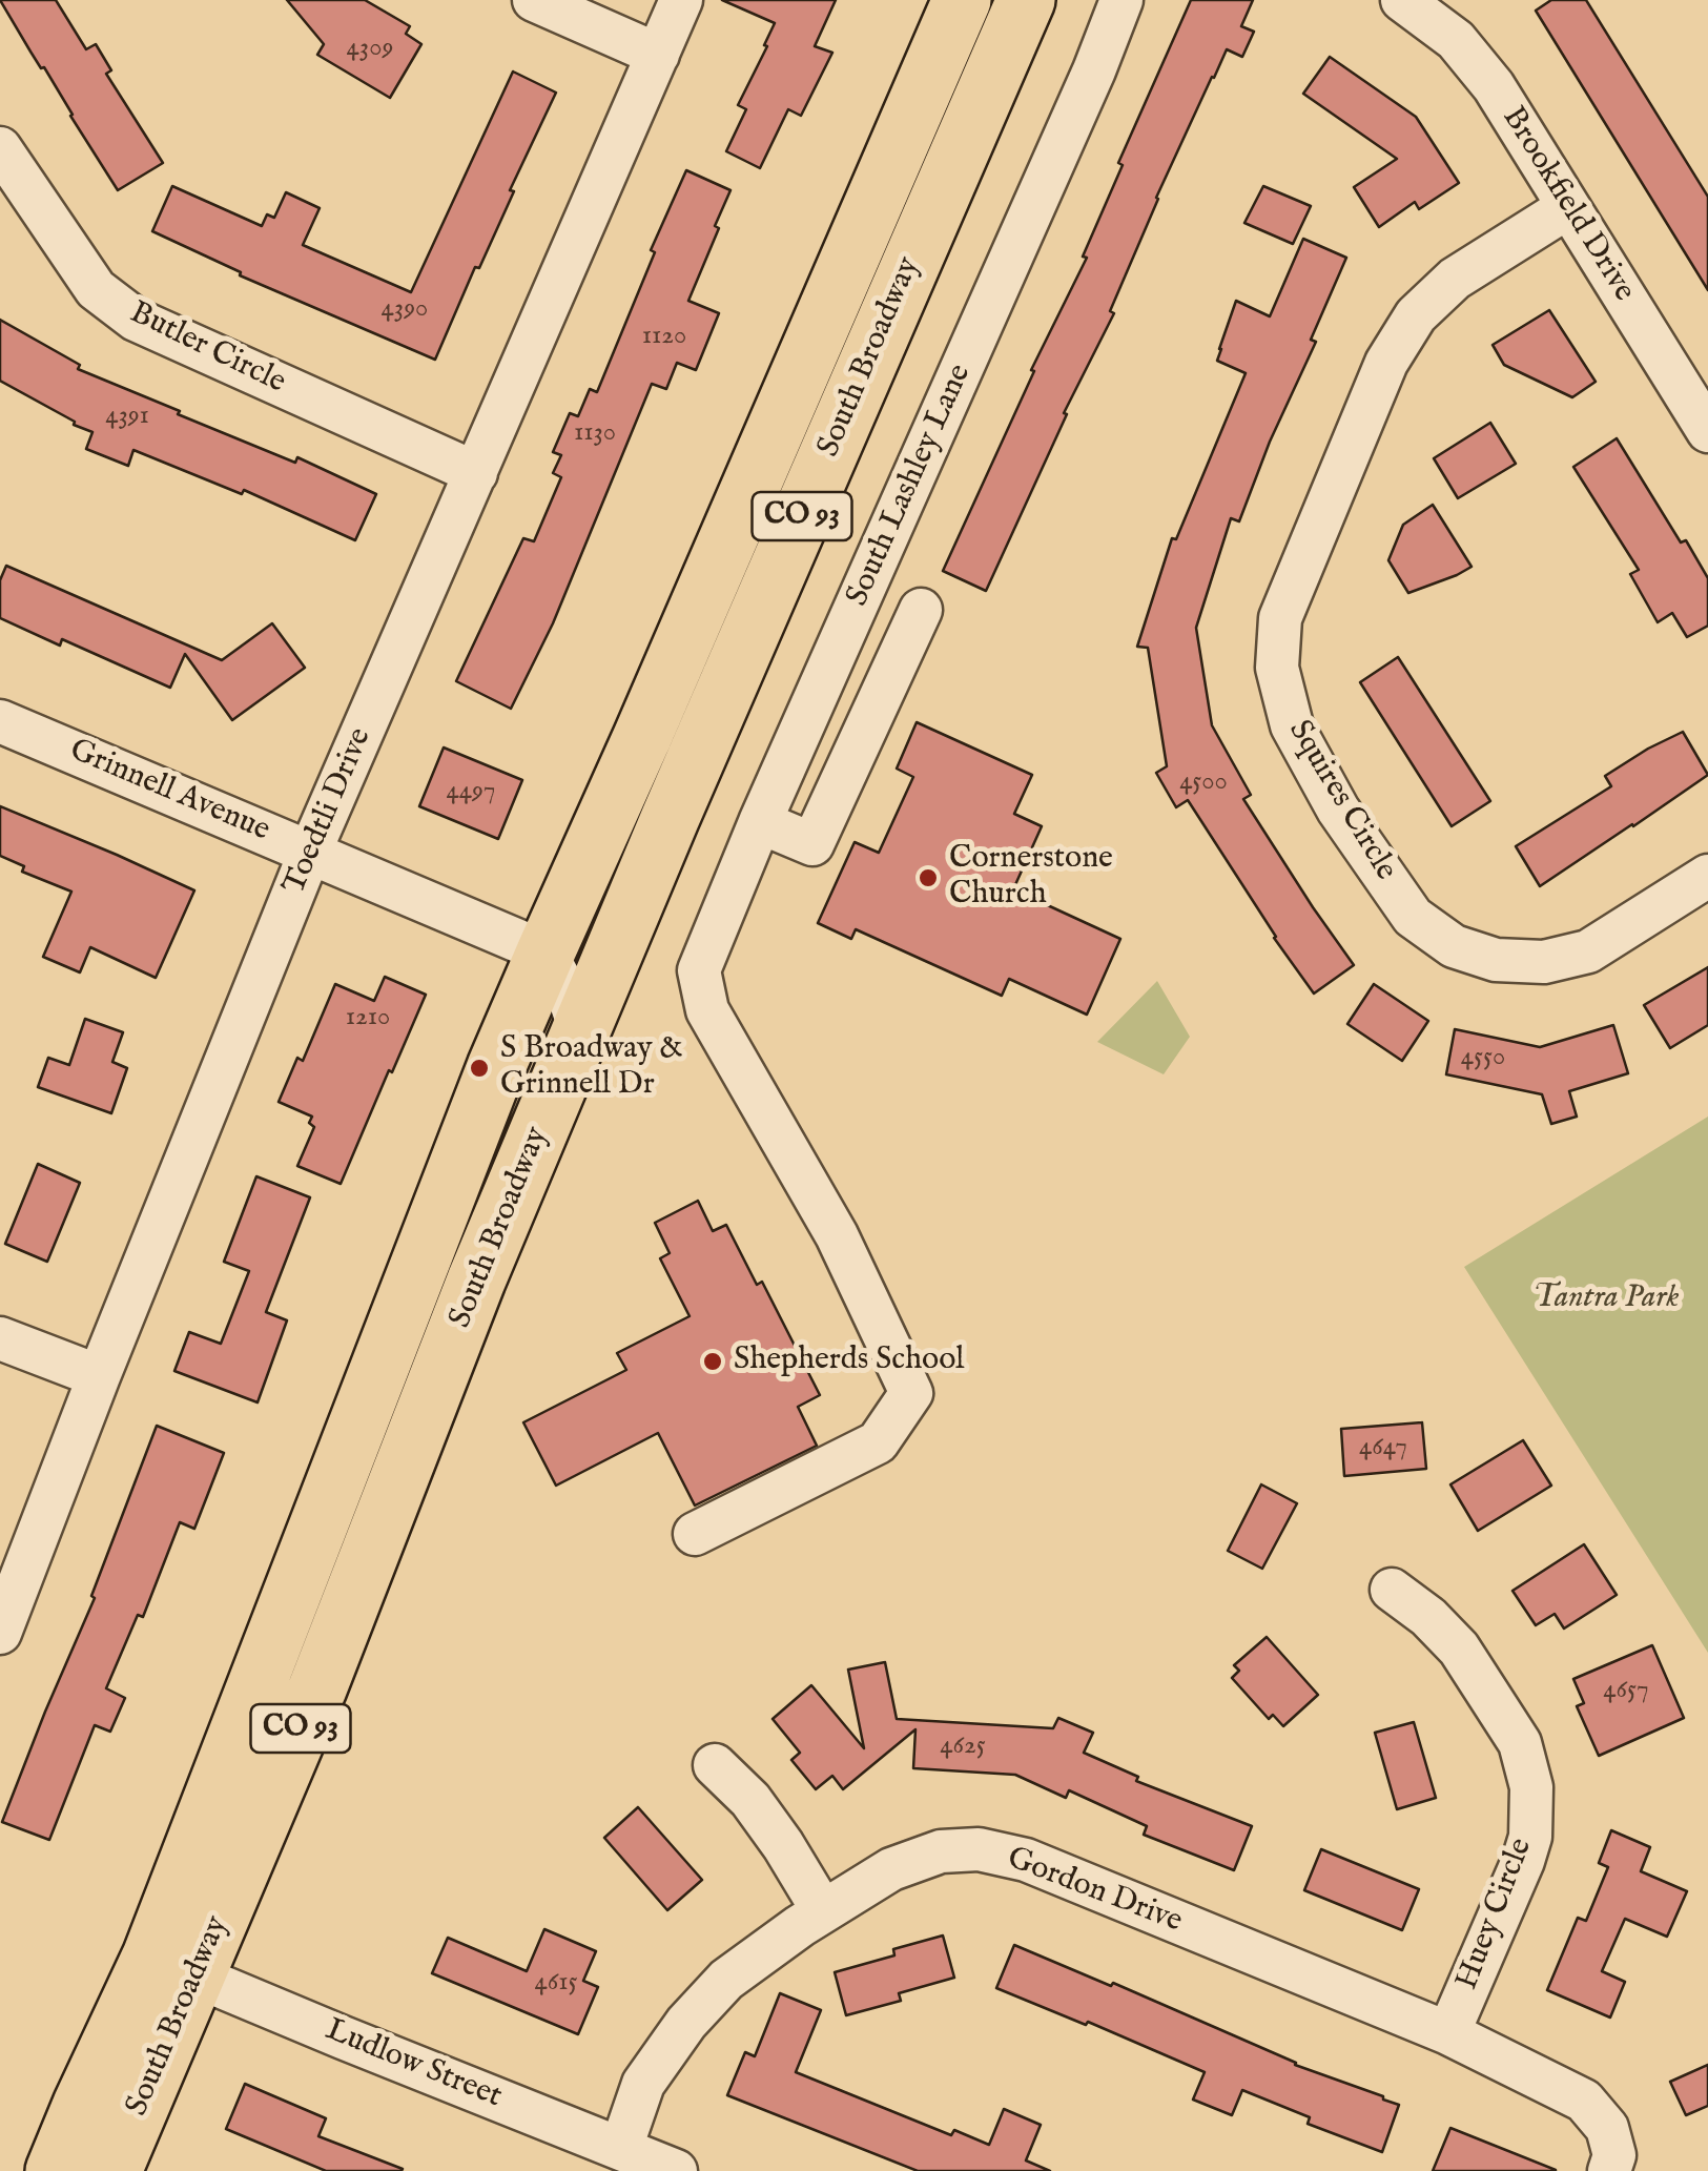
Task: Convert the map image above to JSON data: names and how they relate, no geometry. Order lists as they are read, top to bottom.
{
  "streets": {
    "highway": ["South Broadway", "CO 93"],
    "street": [
      "Brookfield Drive",
      "Butler Circle",
      "South Lashley Lane",
      "Grinnell Avenue",
      "Squires Circle",
      "Toedtli Drive",
      "Gordon Drive",
      "Huey Circle",
      "Ludlow Street"
    ]
  },
  "crossings": [
    ["Brookfield Drive", "Squires Circle"],
    ["Butler Circle", "Toedtli Drive"],
    ["South Broadway", "Grinnell Avenue"],
    ["South Broadway", "Ludlow Street"],
    ["Grinnell Avenue", "Toedtli Drive"],
    ["Gordon Drive", "Huey Circle"],
    ["Gordon Drive", "Ludlow Street"]
  ],
  "parks": ["Tantra Park"],
  "places": ["Cornerstone Church", "S Broadway & Grinnell Dr", "Shepherds School"],
  "house_numbers": [
    "4309",
    "4390",
    "1120",
    "4391",
    "1130",
    "4500",
    "4497",
    "1210",
    "4550",
    "4647",
    "4657",
    "4625",
    "4615"
  ]
}
